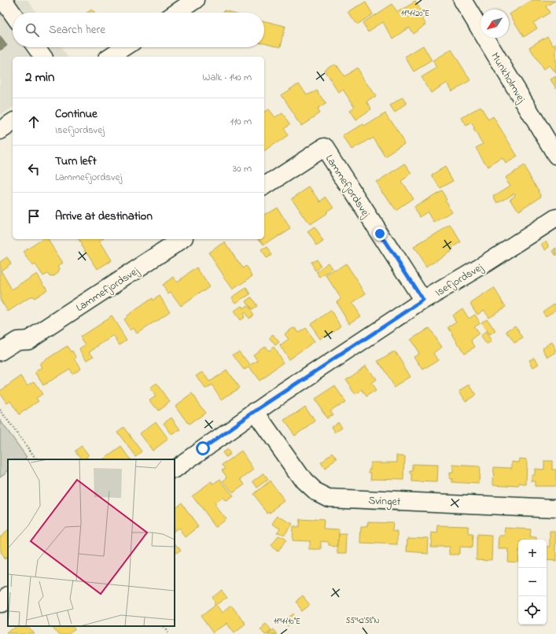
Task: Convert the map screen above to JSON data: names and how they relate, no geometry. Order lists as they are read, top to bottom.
{
  "streets": {
    "street": [
      "Munkholmvej",
      "Lammefjordsvej",
      "Isefjordsvej",
      "Svinget"
    ]
  },
  "crossings": [
    ["Lammefjordsvej", "Isefjordsvej"],
    ["Isefjordsvej", "Svinget"]
  ],
  "north": "bottom left",
  "page": {
    "search": "Search here",
    "heading": ["2 min", "Walk · 140 m"],
    "list": [
      ["Continue", "Isefjordsvej", "110 m"],
      ["Turn left", "Lammefjordsvej", "30 m"],
      "Arrive at destination"
    ],
    "map_buttons": ["+", "−"]
  },
  "coordinates": ["11°44'20\"E", "55°42'58\"N", "11°44'10\"E"]
}
